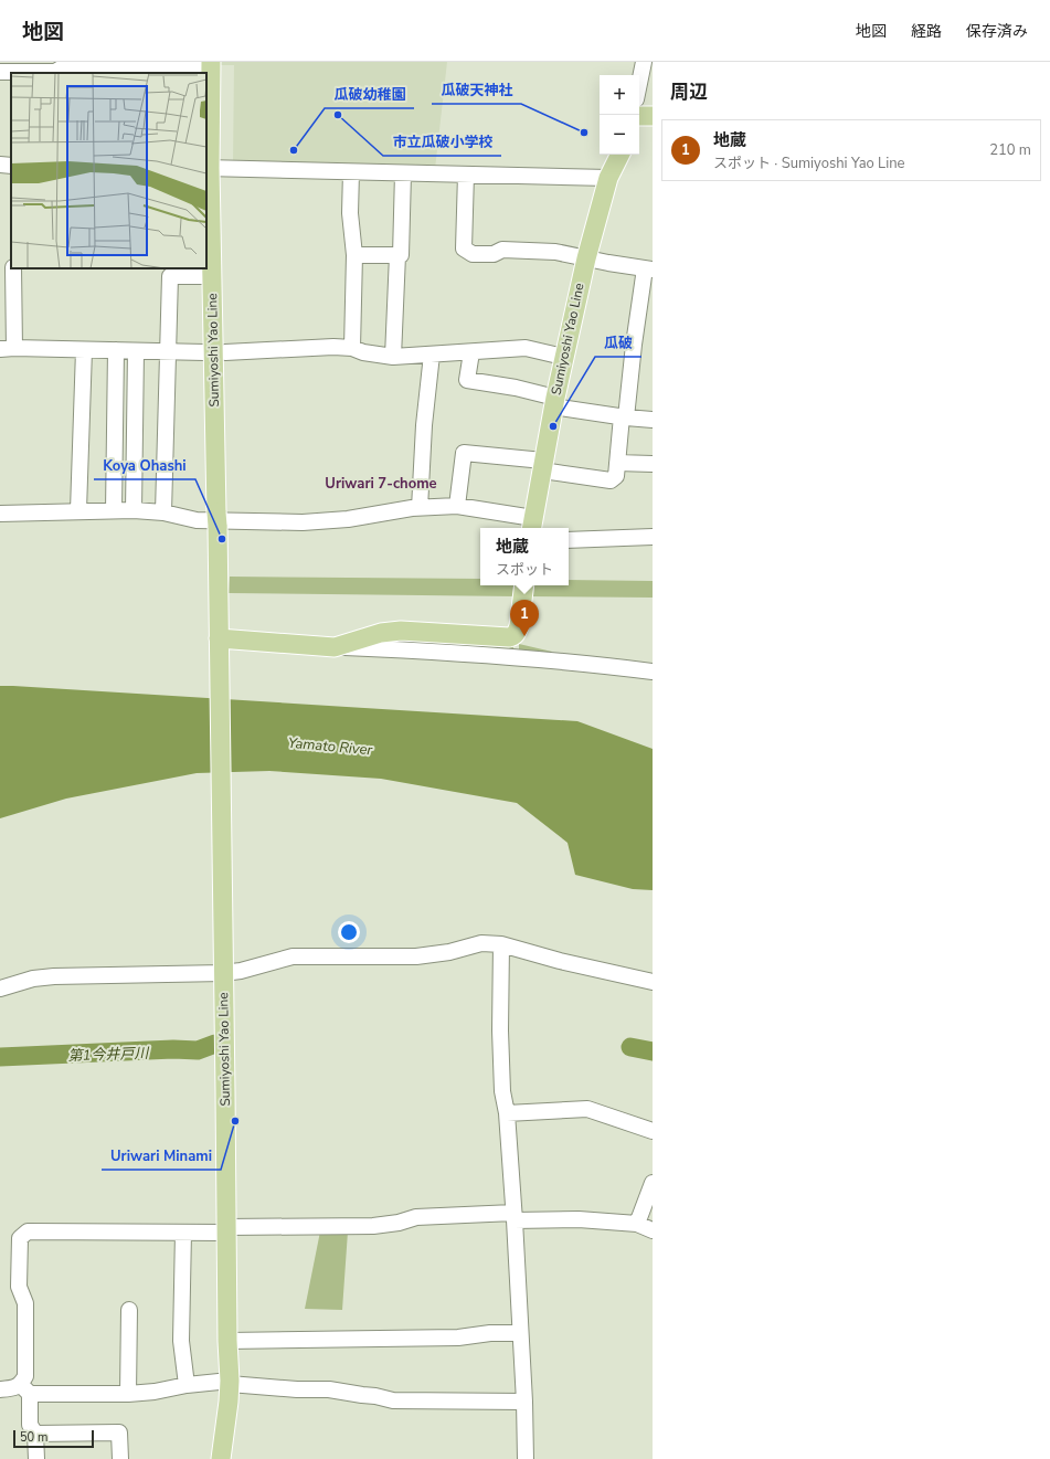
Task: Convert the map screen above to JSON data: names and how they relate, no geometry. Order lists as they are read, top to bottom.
{
  "streets": {
    "main road": ["Sumiyoshi Yao Line"]
  },
  "districts": ["Uriwari 7-chome"],
  "water": ["Yamato River", "第1今井戸川"],
  "places": [
    "市立瓜破小学校",
    "瓜破天神社",
    "瓜破幼稚園",
    "瓜破",
    "Koya Ohashi",
    "Uriwari Minami"
  ],
  "scale_bar": "50 m",
  "page": {
    "header": "地図",
    "nav": ["地図", "経路", "保存済み"],
    "heading": "周辺",
    "map_buttons": ["+", "−"],
    "list": [
      {
        "mark": "1",
        "name": "地蔵",
        "note": "スポット · Sumiyoshi Yao Line",
        "value": "210 m"
      }
    ],
    "popup": ["地蔵", "スポット"],
    "pins": "1",
    "scale": "50 m"
  }
}
